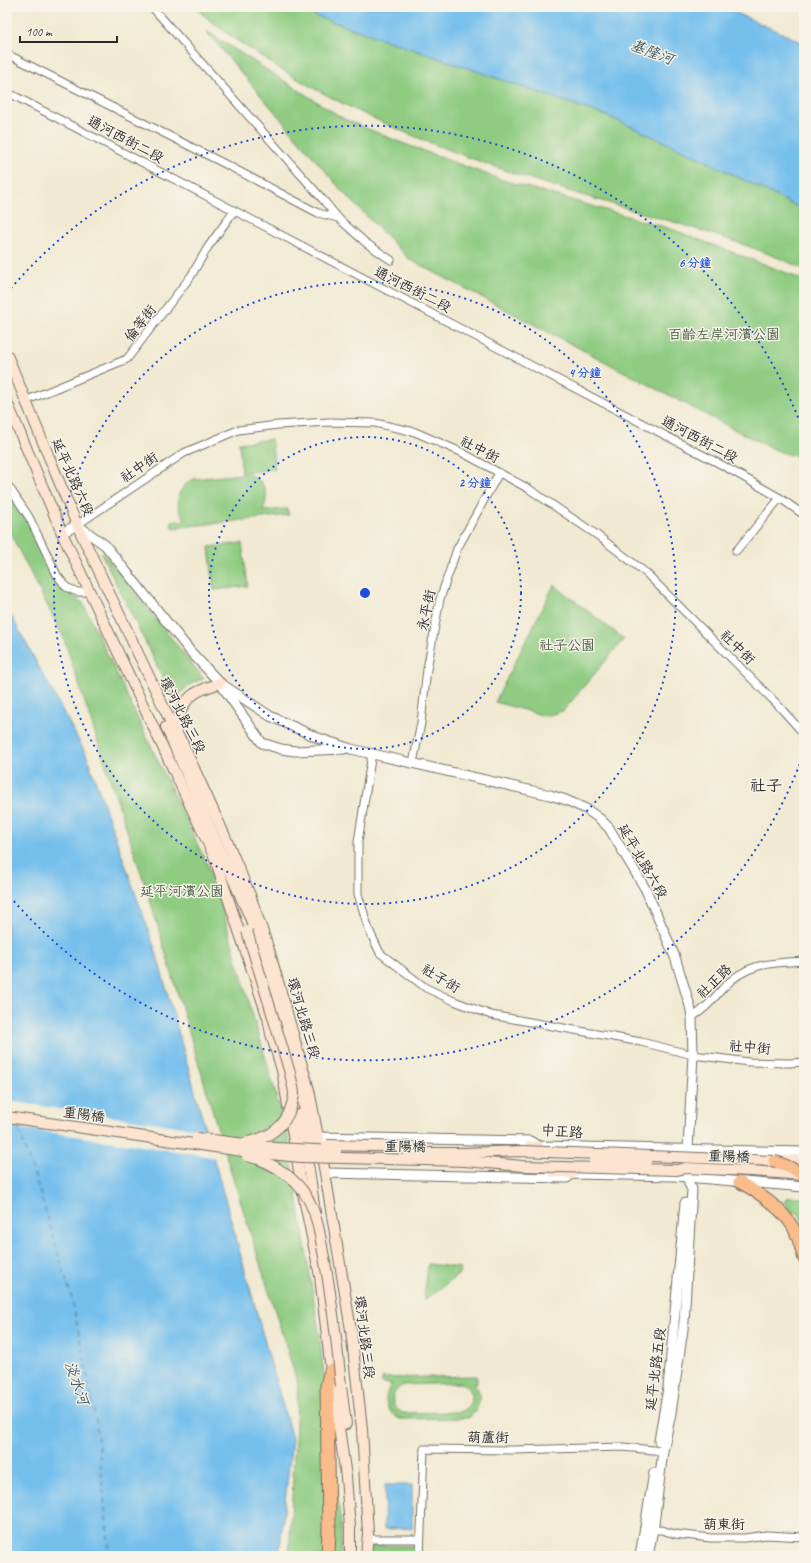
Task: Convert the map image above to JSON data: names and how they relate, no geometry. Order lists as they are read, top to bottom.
{
  "streets": {
    "main road": ["延平北路六段", "環河北路三段", "重陽橋"],
    "street": [
      "通河西街二段",
      "倫等街",
      "社中街",
      "永平街",
      "社子街",
      "社正路",
      "中正路",
      "延平北路五段",
      "葫蘆街",
      "葫東街"
    ]
  },
  "crossings": [
    ["通河西街二段", "倫等街"],
    ["倫等街", "延平北路六段"],
    ["社中街", "延平北路六段"],
    ["社中街", "永平街"],
    ["社中街", "環河北路三段"],
    ["社中街", "社子街"],
    ["延平北路六段", "永平街"],
    ["延平北路六段", "環河北路三段"],
    ["延平北路六段", "社子街"],
    ["延平北路六段", "社正路"],
    ["延平北路六段", "中正路"],
    ["延平北路六段", "延平北路五段"],
    ["環河北路三段", "中正路"],
    ["中正路", "延平北路五段"],
    ["延平北路五段", "葫蘆街"],
    ["延平北路五段", "葫東街"]
  ],
  "districts": ["社子"],
  "water": ["基隆河", "淡水河"],
  "parks": ["百齡左岸河濱公園", "社子公園", "延平河濱公園"],
  "scale_bar": "100 m",
  "rings": ["6 分鐘", "4 分鐘", "2 分鐘"]
}
